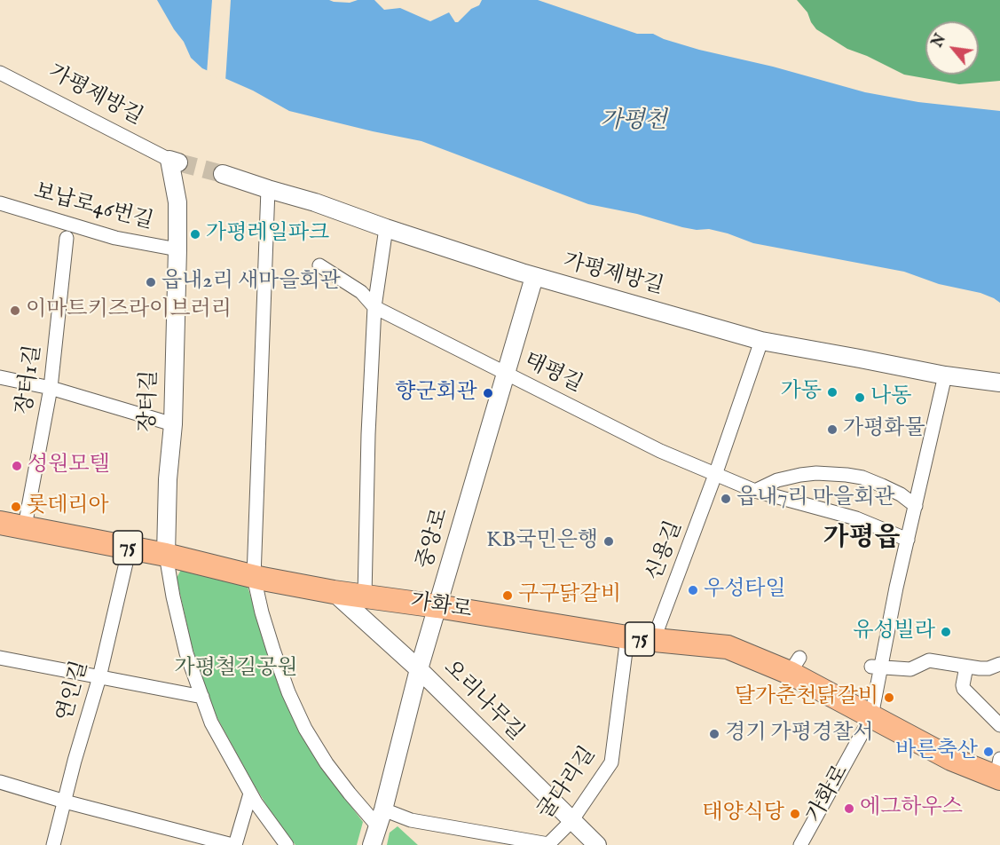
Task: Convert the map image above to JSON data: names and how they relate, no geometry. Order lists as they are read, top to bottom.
{
  "streets": {
    "main road": ["75", "가화로"],
    "street": [
      "가평제방길",
      "보납로46번길",
      "태평길",
      "장터1길",
      "장터길",
      "중앙로",
      "신용길",
      "연인길",
      "오리나무길",
      "굴다리길"
    ]
  },
  "crossings": [
    ["가평제방길", "보납로46번길"],
    ["가평제방길", "장터길"],
    ["가평제방길", "중앙로"],
    ["가평제방길", "신용길"],
    ["보납로46번길", "장터길"],
    ["태평길", "중앙로"],
    ["태평길", "신용길"],
    ["장터1길", "가화로"],
    ["장터길", "가화로"],
    ["중앙로", "가화로"],
    ["중앙로", "오리나무길"],
    ["중앙로", "굴다리길"],
    ["신용길", "가화로"],
    ["가화로", "연인길"],
    ["가화로", "오리나무길"],
    ["가화로", "굴다리길"],
    ["오리나무길", "굴다리길"]
  ],
  "districts": ["가평읍"],
  "water": ["가평천"],
  "parks": ["가평철길공원"],
  "places": [
    "가평레일파크",
    "읍내2리 새마을회관",
    "이마트키즈라이브러리",
    "가동",
    "향군회관",
    "나동",
    "가평화물",
    "성원모텔",
    "읍내7리 마을회관",
    "롯데리아",
    "KB국민은행",
    "우성타일",
    "구구닭갈비",
    "유성빌라",
    "달가춘천닭갈비",
    "경기 가평경찰서",
    "바른축산",
    "에그하우스",
    "태양식당"
  ],
  "north": "top left"
}
